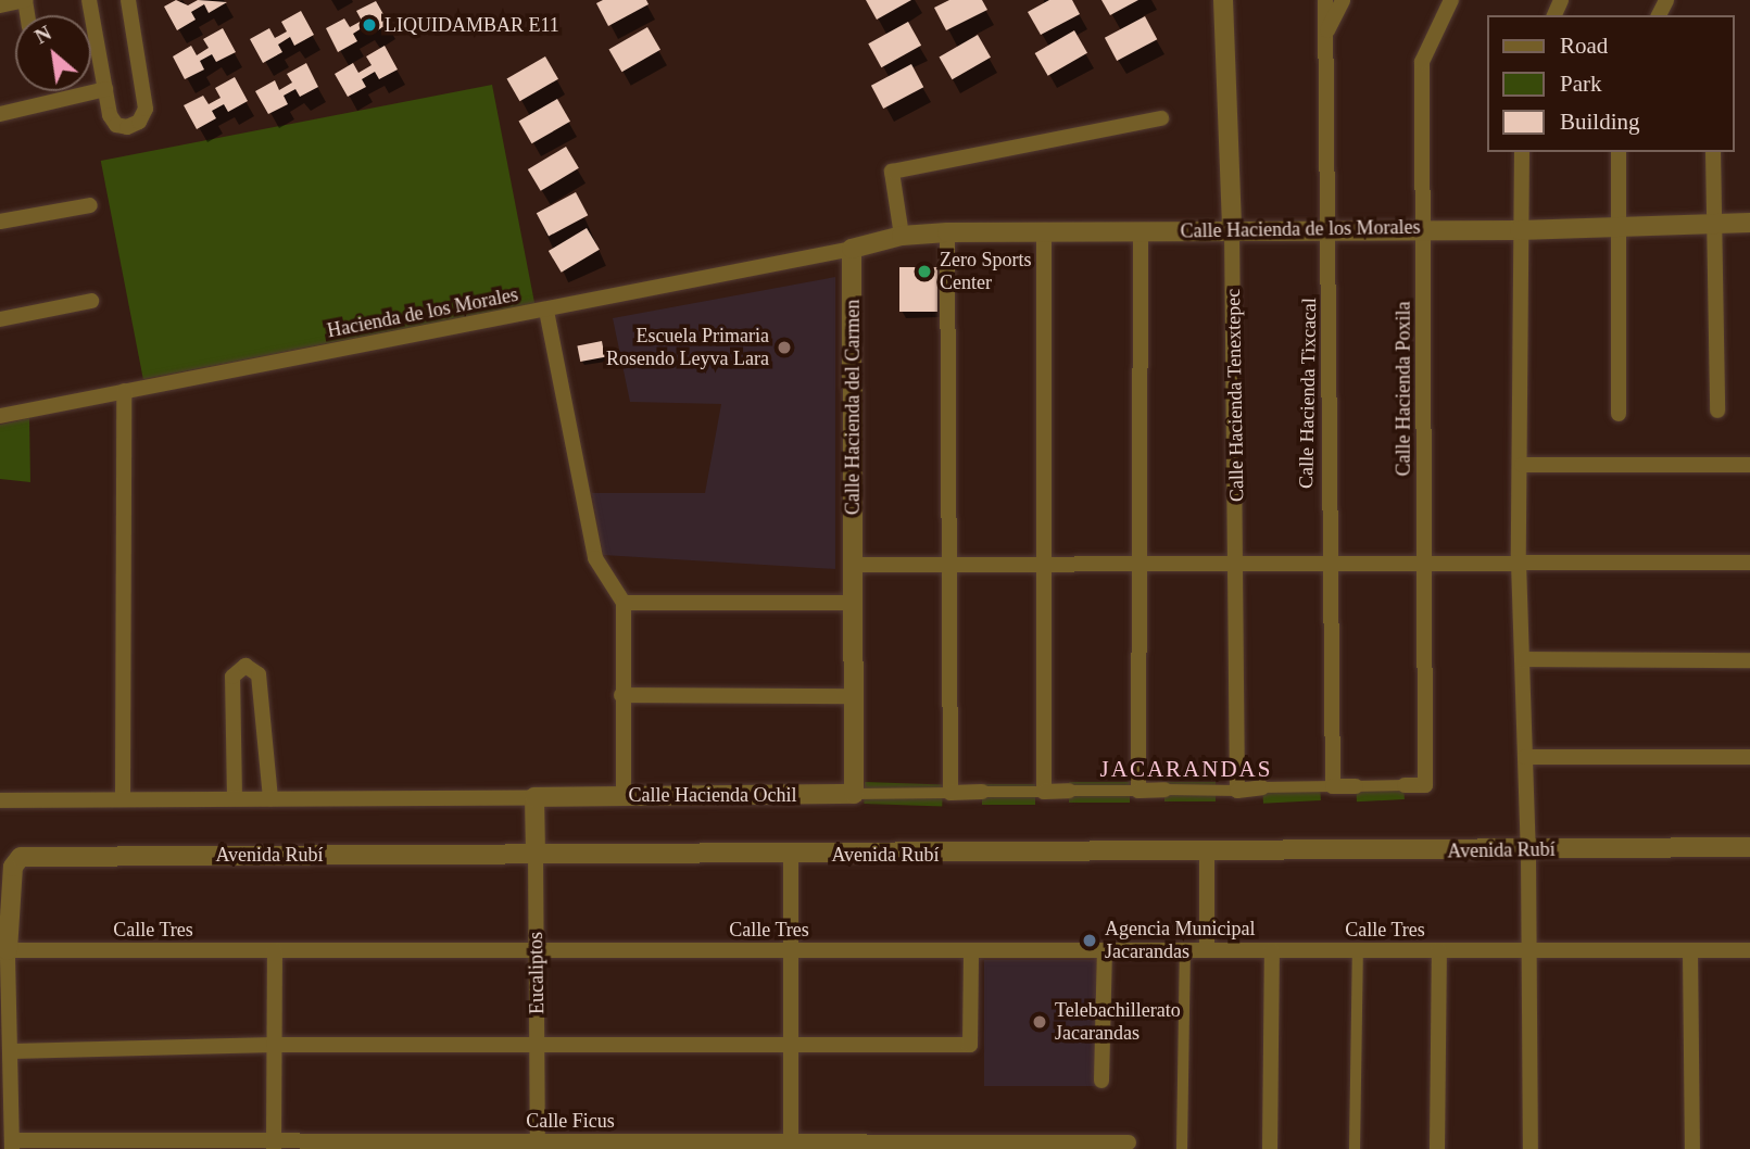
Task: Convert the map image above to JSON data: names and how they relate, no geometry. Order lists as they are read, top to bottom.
{
  "streets": {
    "street": [
      "Calle Hacienda de los Morales",
      "Hacienda de los Morales",
      "Calle Hacienda Poxila",
      "Calle Hacienda Tixcacal",
      "Calle Hacienda Tenextepec",
      "Calle Hacienda del Carmen",
      "Calle Hacienda Ochil",
      "Avenida Rubí",
      "Calle Tres",
      "Eucaliptos",
      "Calle Ficus"
    ]
  },
  "crossings": [
    ["Calle Hacienda de los Morales", "Hacienda de los Morales"],
    ["Calle Hacienda de los Morales", "Calle Hacienda Poxila"],
    ["Calle Hacienda de los Morales", "Calle Hacienda Tixcacal"],
    ["Calle Hacienda de los Morales", "Calle Hacienda Tenextepec"],
    ["Calle Hacienda de los Morales", "Calle Hacienda del Carmen"],
    ["Hacienda de los Morales", "Calle Hacienda del Carmen"],
    ["Calle Hacienda Poxila", "Calle Hacienda Ochil"],
    ["Calle Hacienda Tixcacal", "Calle Hacienda Ochil"],
    ["Calle Hacienda Tenextepec", "Calle Hacienda Ochil"],
    ["Calle Hacienda del Carmen", "Calle Hacienda Ochil"],
    ["Calle Hacienda Ochil", "Eucaliptos"],
    ["Avenida Rubí", "Calle Tres"],
    ["Avenida Rubí", "Eucaliptos"],
    ["Calle Tres", "Eucaliptos"],
    ["Eucaliptos", "Calle Ficus"]
  ],
  "districts": ["JACARANDAS"],
  "places": [
    "LIQUIDAMBAR E11",
    "Zero Sports Center",
    "Escuela Primaria Rosendo Leyva Lara",
    "Agencia Municipal Jacarandas",
    "Telebachillerato Jacarandas"
  ],
  "legend": ["Road", "Park", "Building"],
  "north": "top left"
}
